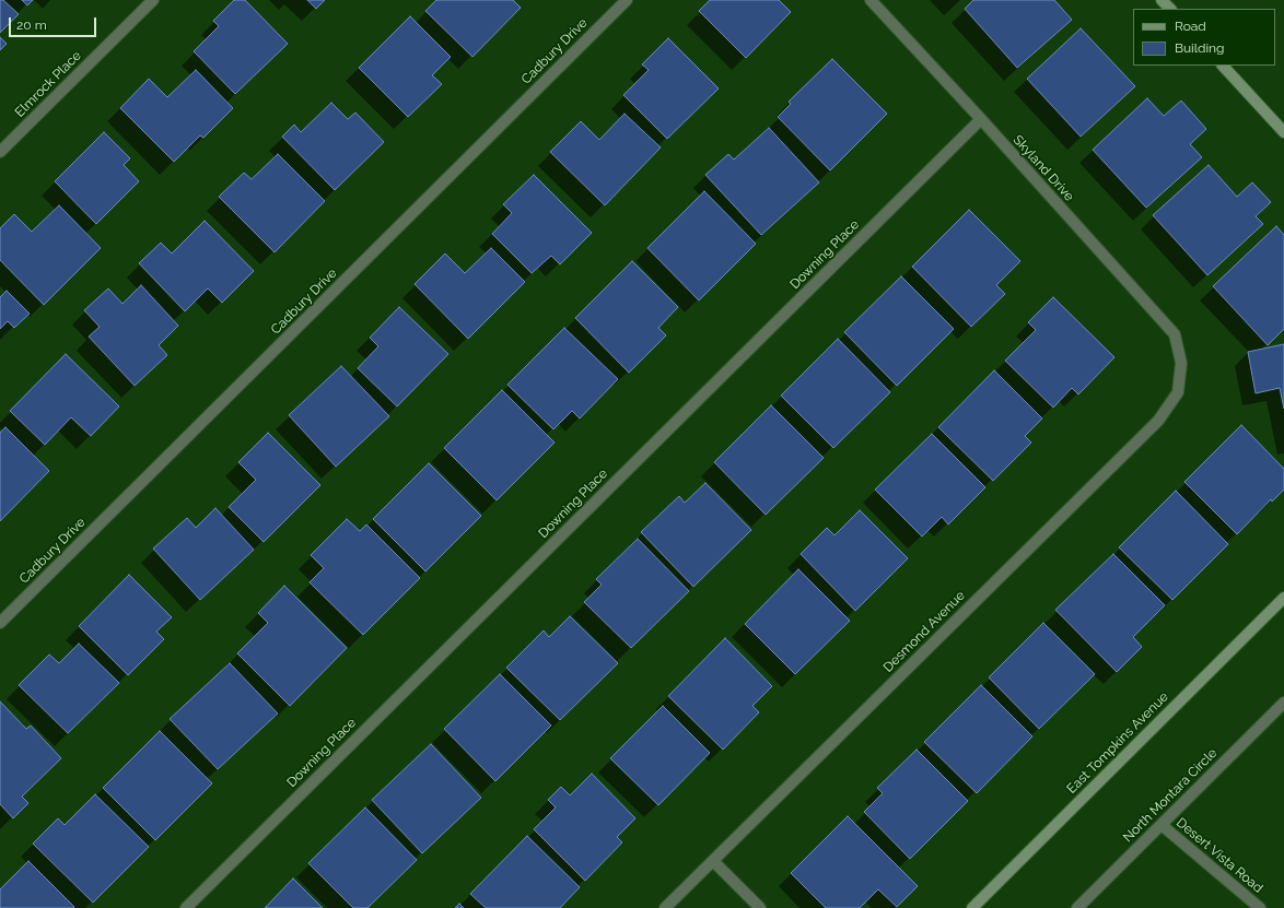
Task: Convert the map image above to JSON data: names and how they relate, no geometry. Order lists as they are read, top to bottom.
{
  "streets": {
    "street": [
      "Cadbury Drive",
      "Elmrock Place",
      "Skyland Drive",
      "Downing Place",
      "Desmond Avenue",
      "East Tompkins Avenue",
      "North Montara Circle",
      "Desert Vista Road"
    ]
  },
  "crossings": [
    ["Skyland Drive", "Downing Place"],
    ["Skyland Drive", "Desmond Avenue"],
    ["North Montara Circle", "Desert Vista Road"]
  ],
  "legend": ["Road", "Building"],
  "scale_bar": "20 m"
}
